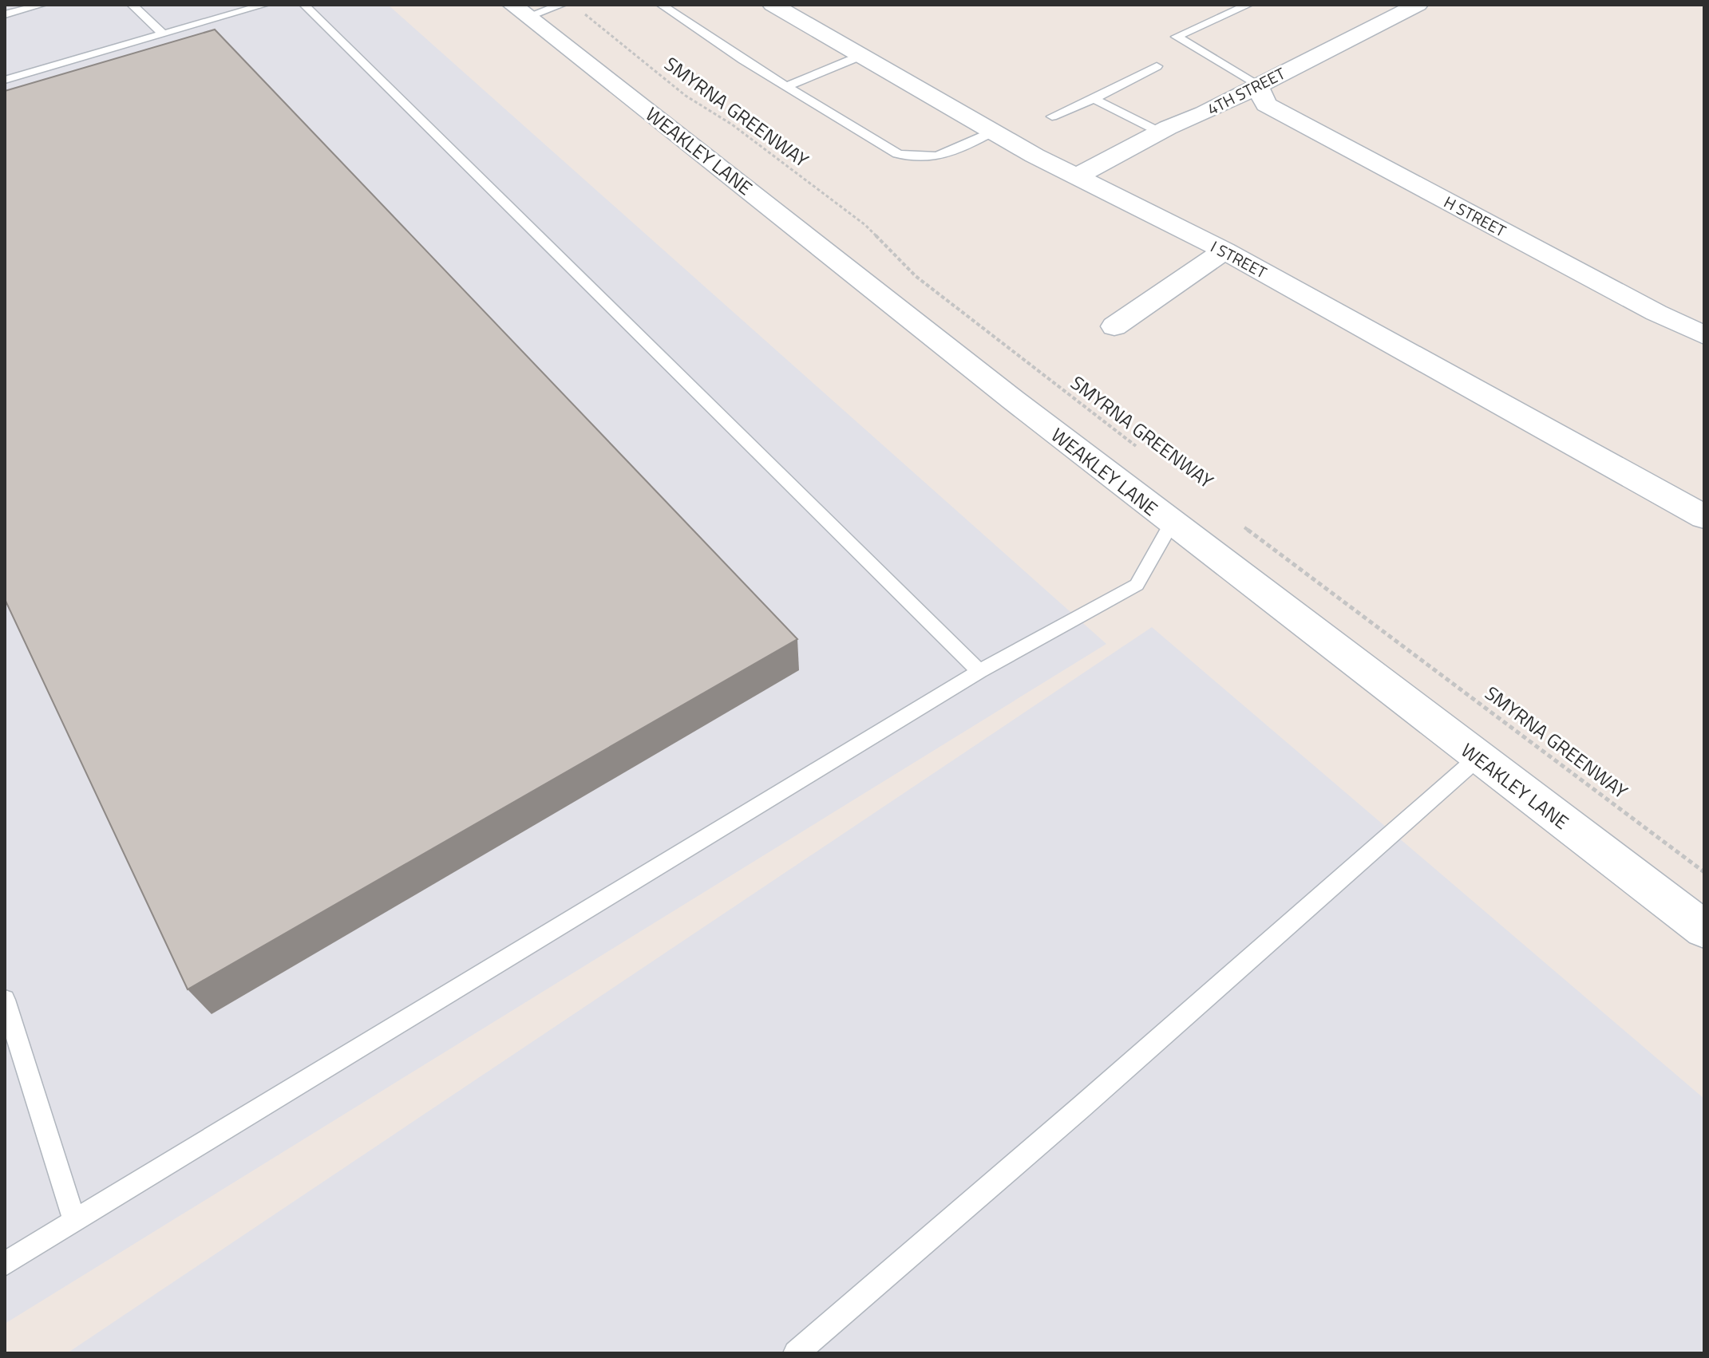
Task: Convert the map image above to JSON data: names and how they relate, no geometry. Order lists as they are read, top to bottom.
{
  "streets": {
    "street": [
      "4TH STREET",
      "WEAKLEY LANE",
      "H STREET",
      "I STREET"
    ],
    "path": ["SMYRNA GREENWAY"]
  },
  "crossings": [
    ["4TH STREET", "H STREET"],
    ["4TH STREET", "I STREET"]
  ]
}
